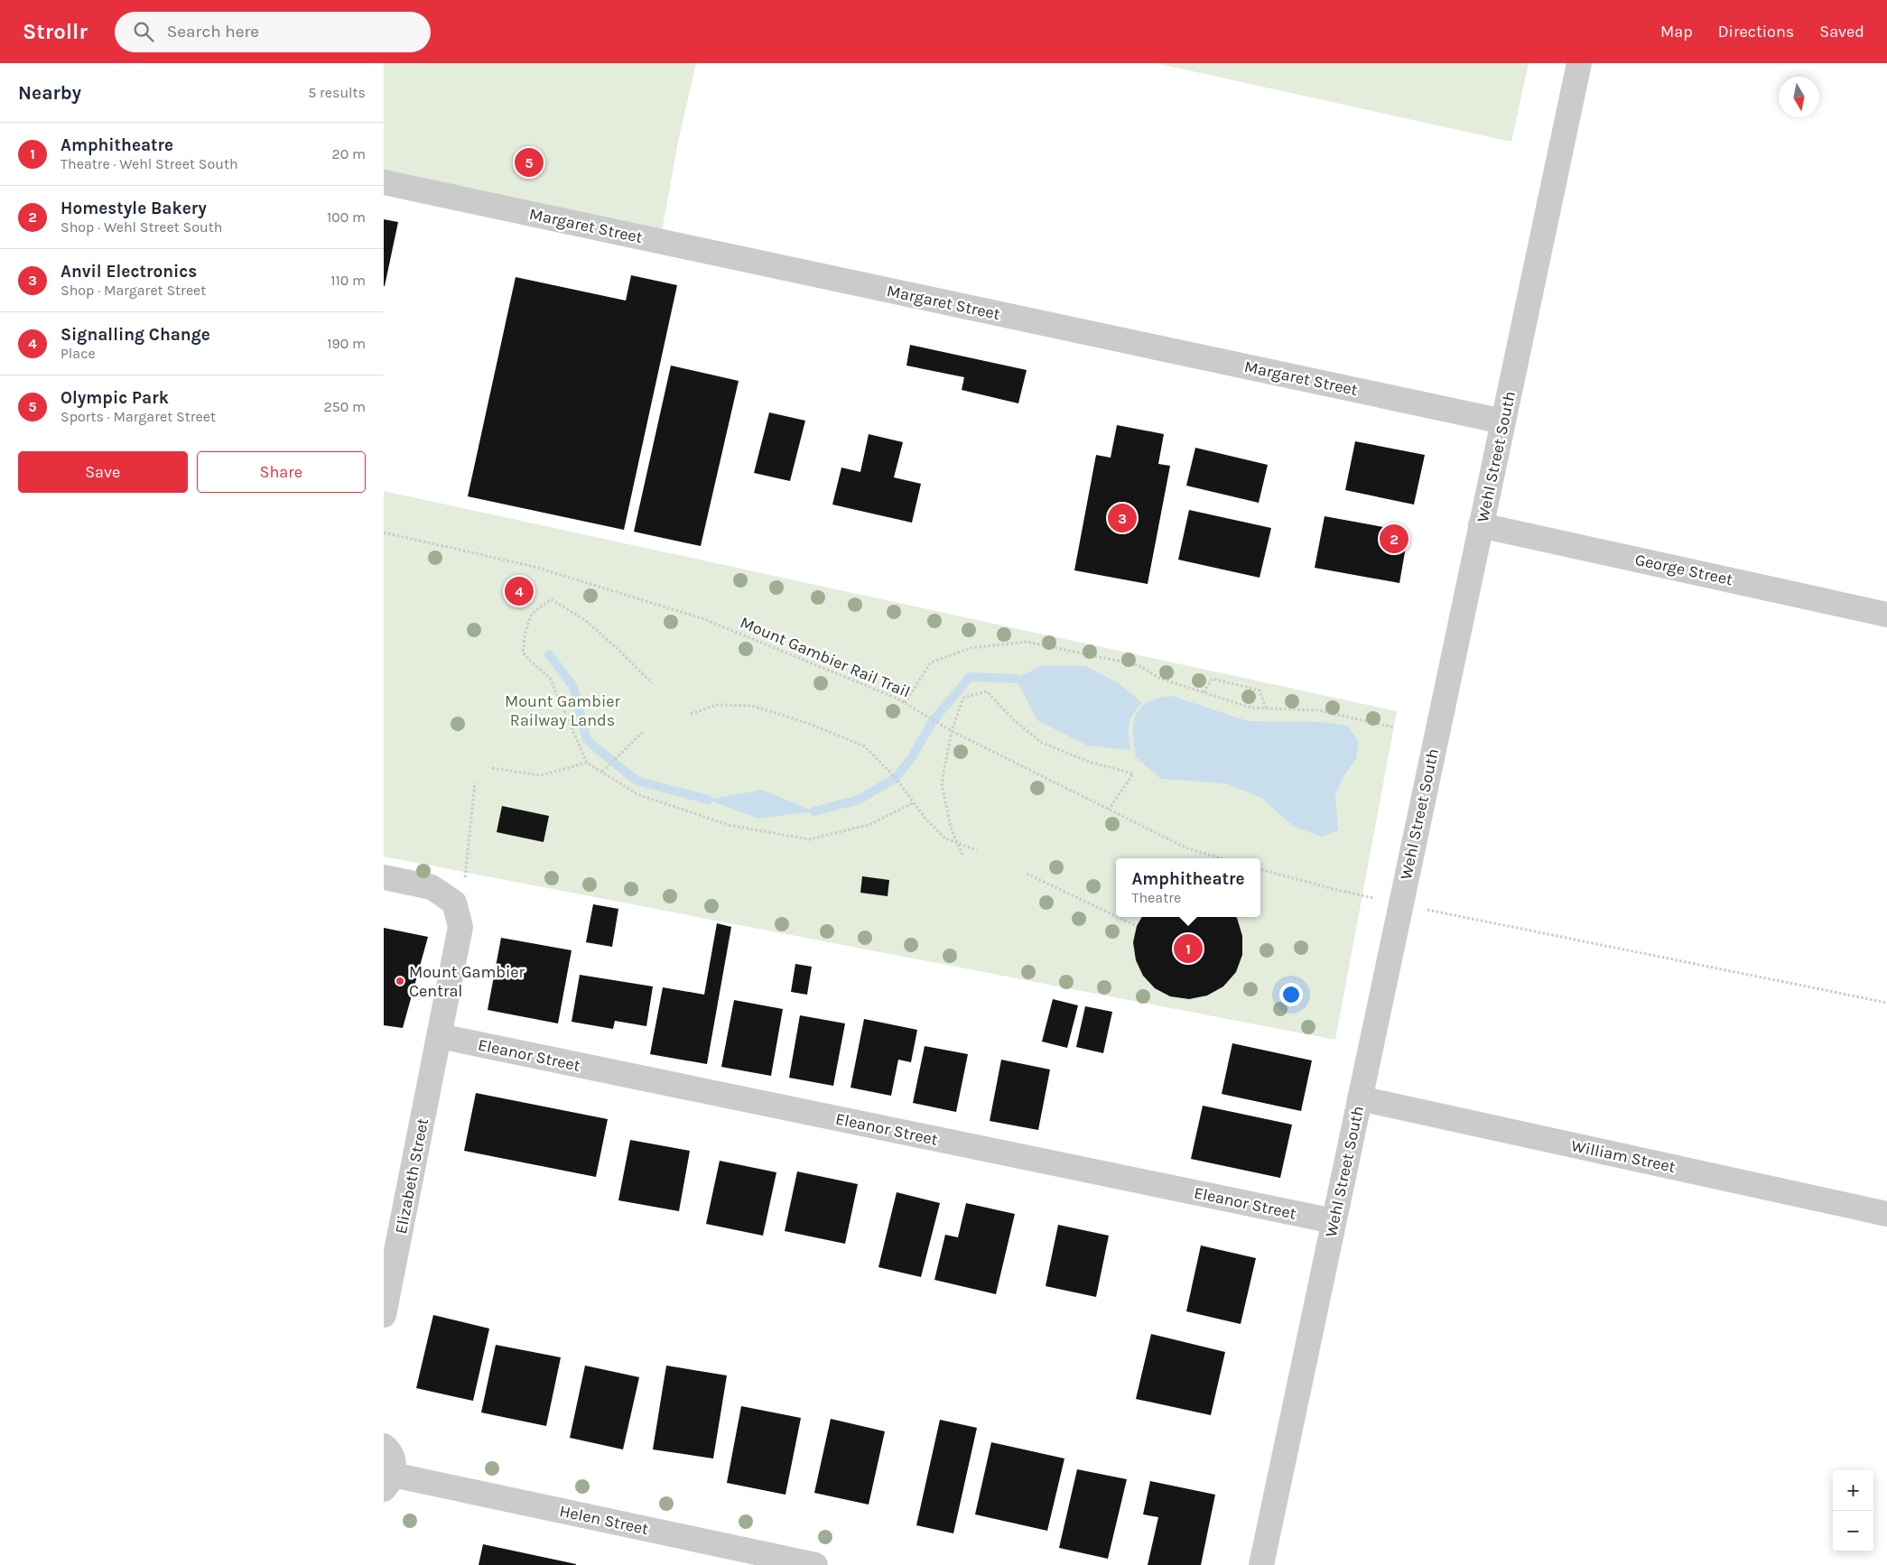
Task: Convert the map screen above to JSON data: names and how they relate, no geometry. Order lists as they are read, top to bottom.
{
  "streets": {
    "street": [
      "Margaret Street",
      "Wehl Street South",
      "George Street",
      "Eleanor Street",
      "William Street",
      "Elizabeth Street",
      "Helen Street"
    ],
    "path": ["Mount Gambier Rail Trail"]
  },
  "crossings": [
    ["Margaret Street", "Wehl Street South"],
    ["Wehl Street South", "George Street"],
    ["Wehl Street South", "Eleanor Street"],
    ["Wehl Street South", "William Street"],
    ["Eleanor Street", "Elizabeth Street"]
  ],
  "parks": ["Mount Gambier Railway Lands"],
  "places": ["Mount Gambier Central"],
  "north": "bottom",
  "page": {
    "header": "Strollr",
    "search": "Search here",
    "nav": ["Map", "Directions", "Saved"],
    "heading": ["Nearby", "5 results"],
    "list": [
      {
        "mark": "1",
        "name": "Amphitheatre",
        "note": "Theatre · Wehl Street South",
        "value": "20 m"
      },
      {
        "mark": "2",
        "name": "Homestyle Bakery",
        "note": "Shop · Wehl Street South",
        "value": "100 m"
      },
      {
        "mark": "3",
        "name": "Anvil Electronics",
        "note": "Shop · Margaret Street",
        "value": "110 m"
      },
      {
        "mark": "4",
        "name": "Signalling Change",
        "note": "Place",
        "value": "190 m"
      },
      {
        "mark": "5",
        "name": "Olympic Park",
        "note": "Sports · Margaret Street",
        "value": "250 m"
      }
    ],
    "pins": [
      "5",
      "3",
      "2",
      "4",
      "1"
    ],
    "buttons": ["Save", "Share"],
    "popup": ["Amphitheatre", "Theatre"],
    "map_buttons": ["+", "−"]
  }
}
